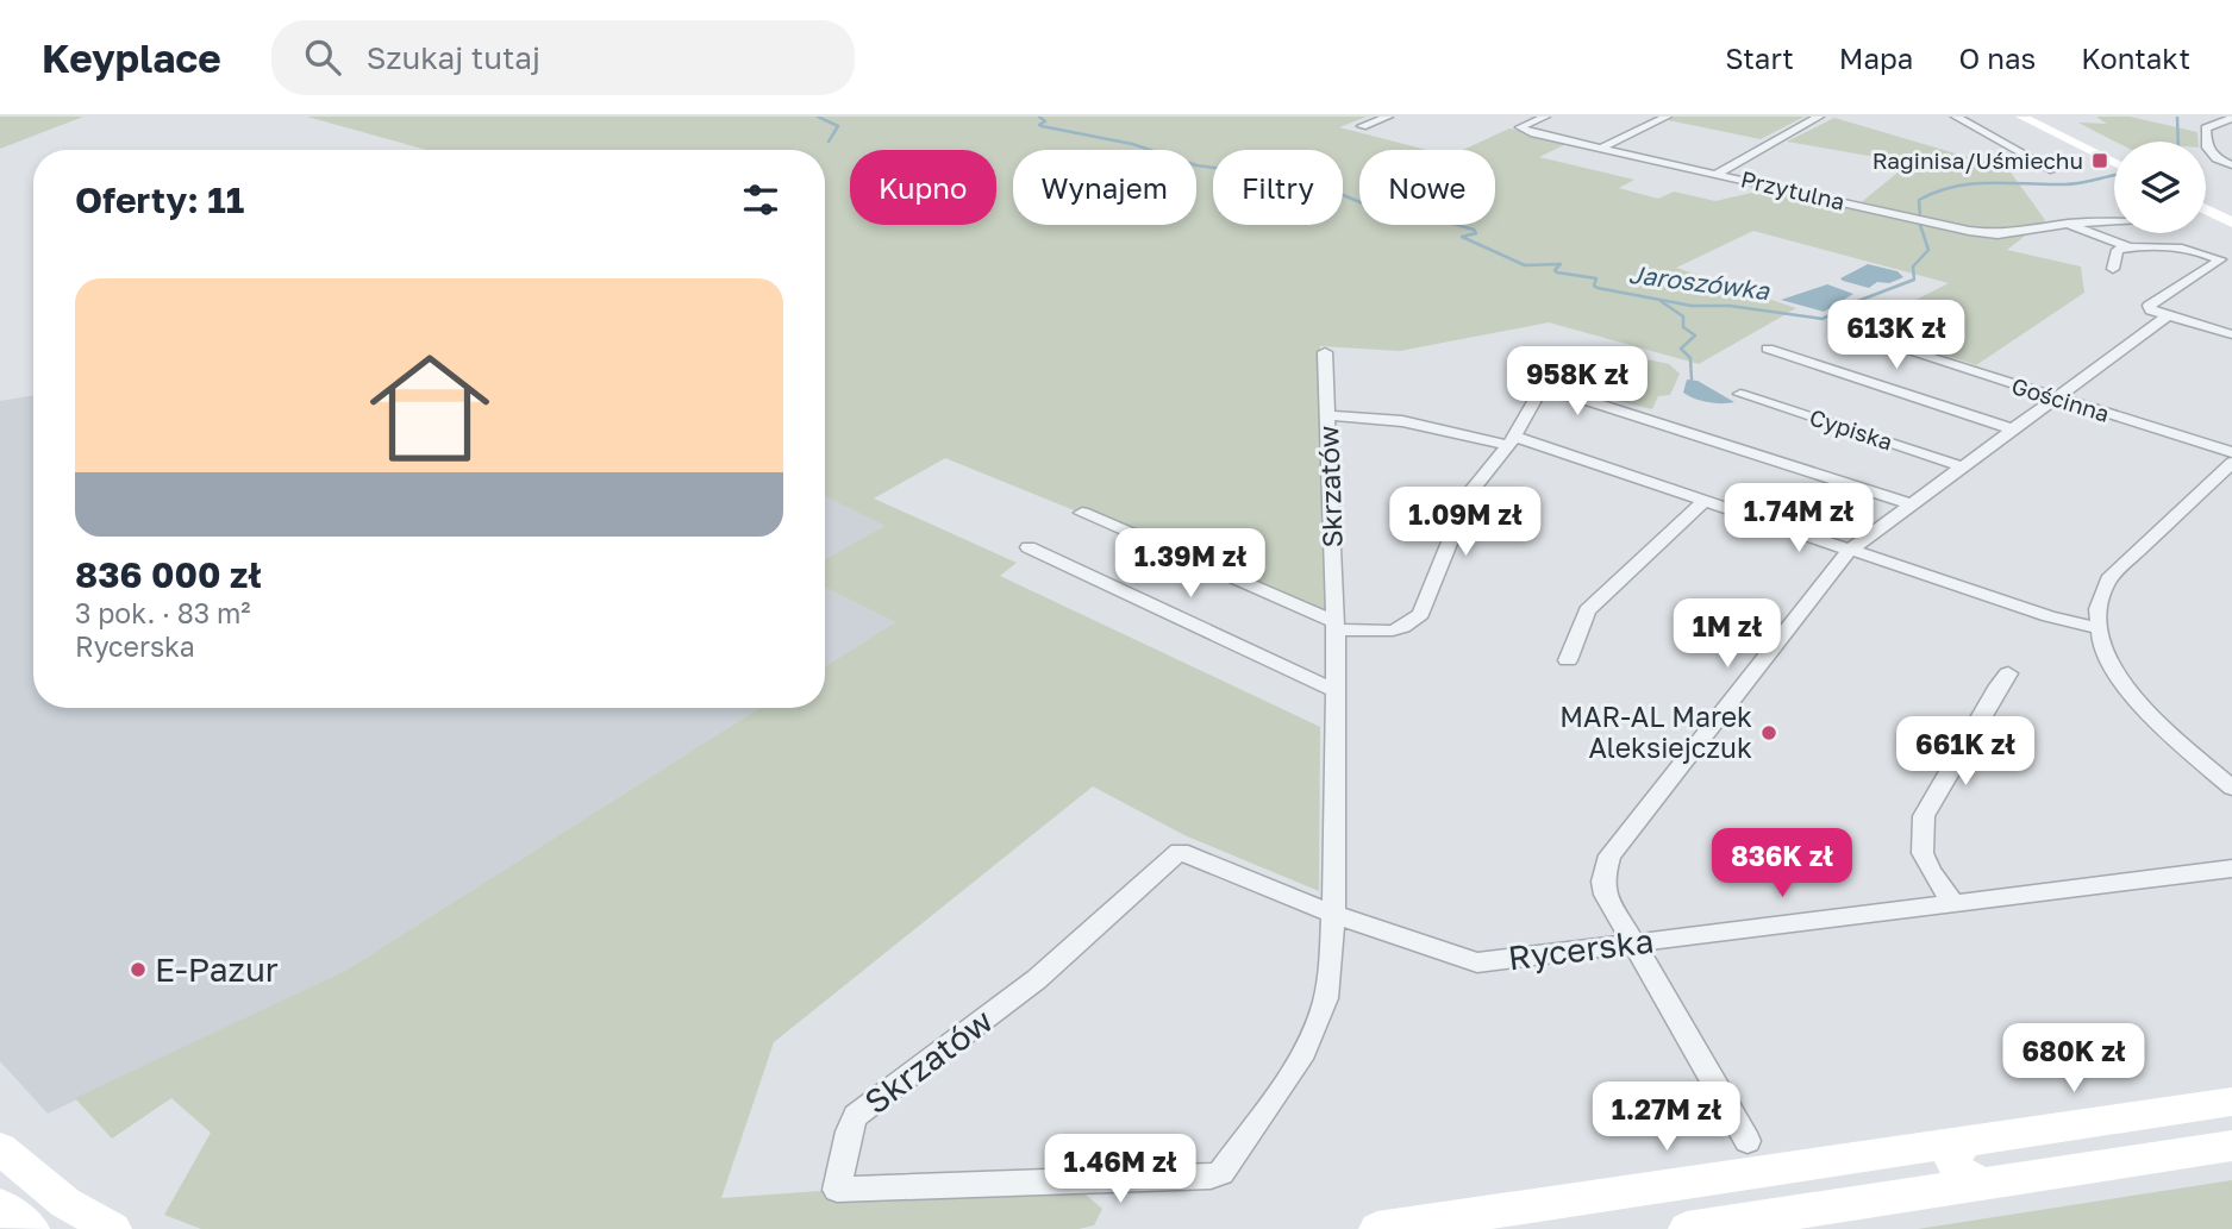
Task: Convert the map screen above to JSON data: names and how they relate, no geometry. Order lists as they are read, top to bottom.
{
  "streets": {
    "street": [
      "Przytulna",
      "Gościnna",
      "Cypiska",
      "Skrzatów",
      "Rycerska"
    ]
  },
  "crossings": [
    ["Skrzatów", "Rycerska"]
  ],
  "water": ["Jaroszówka"],
  "places": {
    "transit": ["Raginisa/Uśmiechu"],
    "other": ["MAR-AL Marek Aleksiejczuk", "E-Pazur"]
  },
  "page": {
    "header": "Keyplace",
    "search": "Szukaj tutaj",
    "nav": [
      "Start",
      "Mapa",
      "O nas",
      "Kontakt"
    ],
    "chip": [
      "Kupno",
      "Wynajem",
      "Filtry",
      "Nowe"
    ],
    "heading": "Oferty: 11",
    "list": [
      {
        "name": "836 000 zł",
        "note": "3 pok. · 83 m² · Rycerska"
      }
    ],
    "price": [
      "613K zł",
      "958K zł",
      "1.74M zł",
      "1.09M zł",
      "1.39M zł",
      "1M zł",
      "661K zł",
      "836K zł",
      "680K zł",
      "1.27M zł",
      "1.46M zł"
    ]
  }
}
